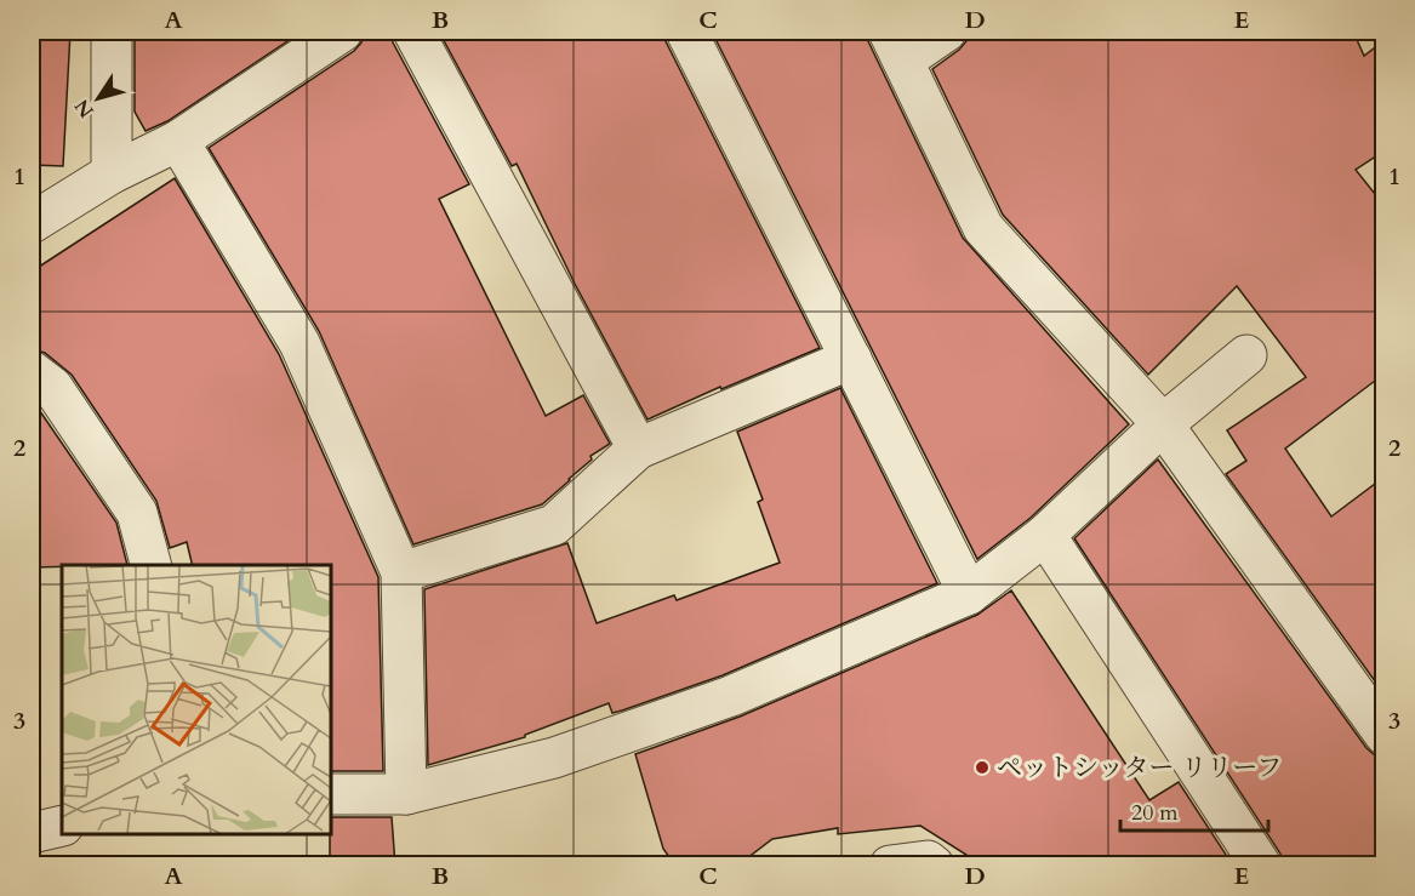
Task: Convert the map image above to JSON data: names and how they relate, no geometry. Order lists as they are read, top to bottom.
{
  "places": ["ペットシッター リリーフ"],
  "scale_bar": "20 m",
  "north": "bottom left",
  "grid": {
    "columns": [
      "A",
      "B",
      "C",
      "D",
      "E"
    ],
    "rows": ["1", "2", "3"]
  }
}
